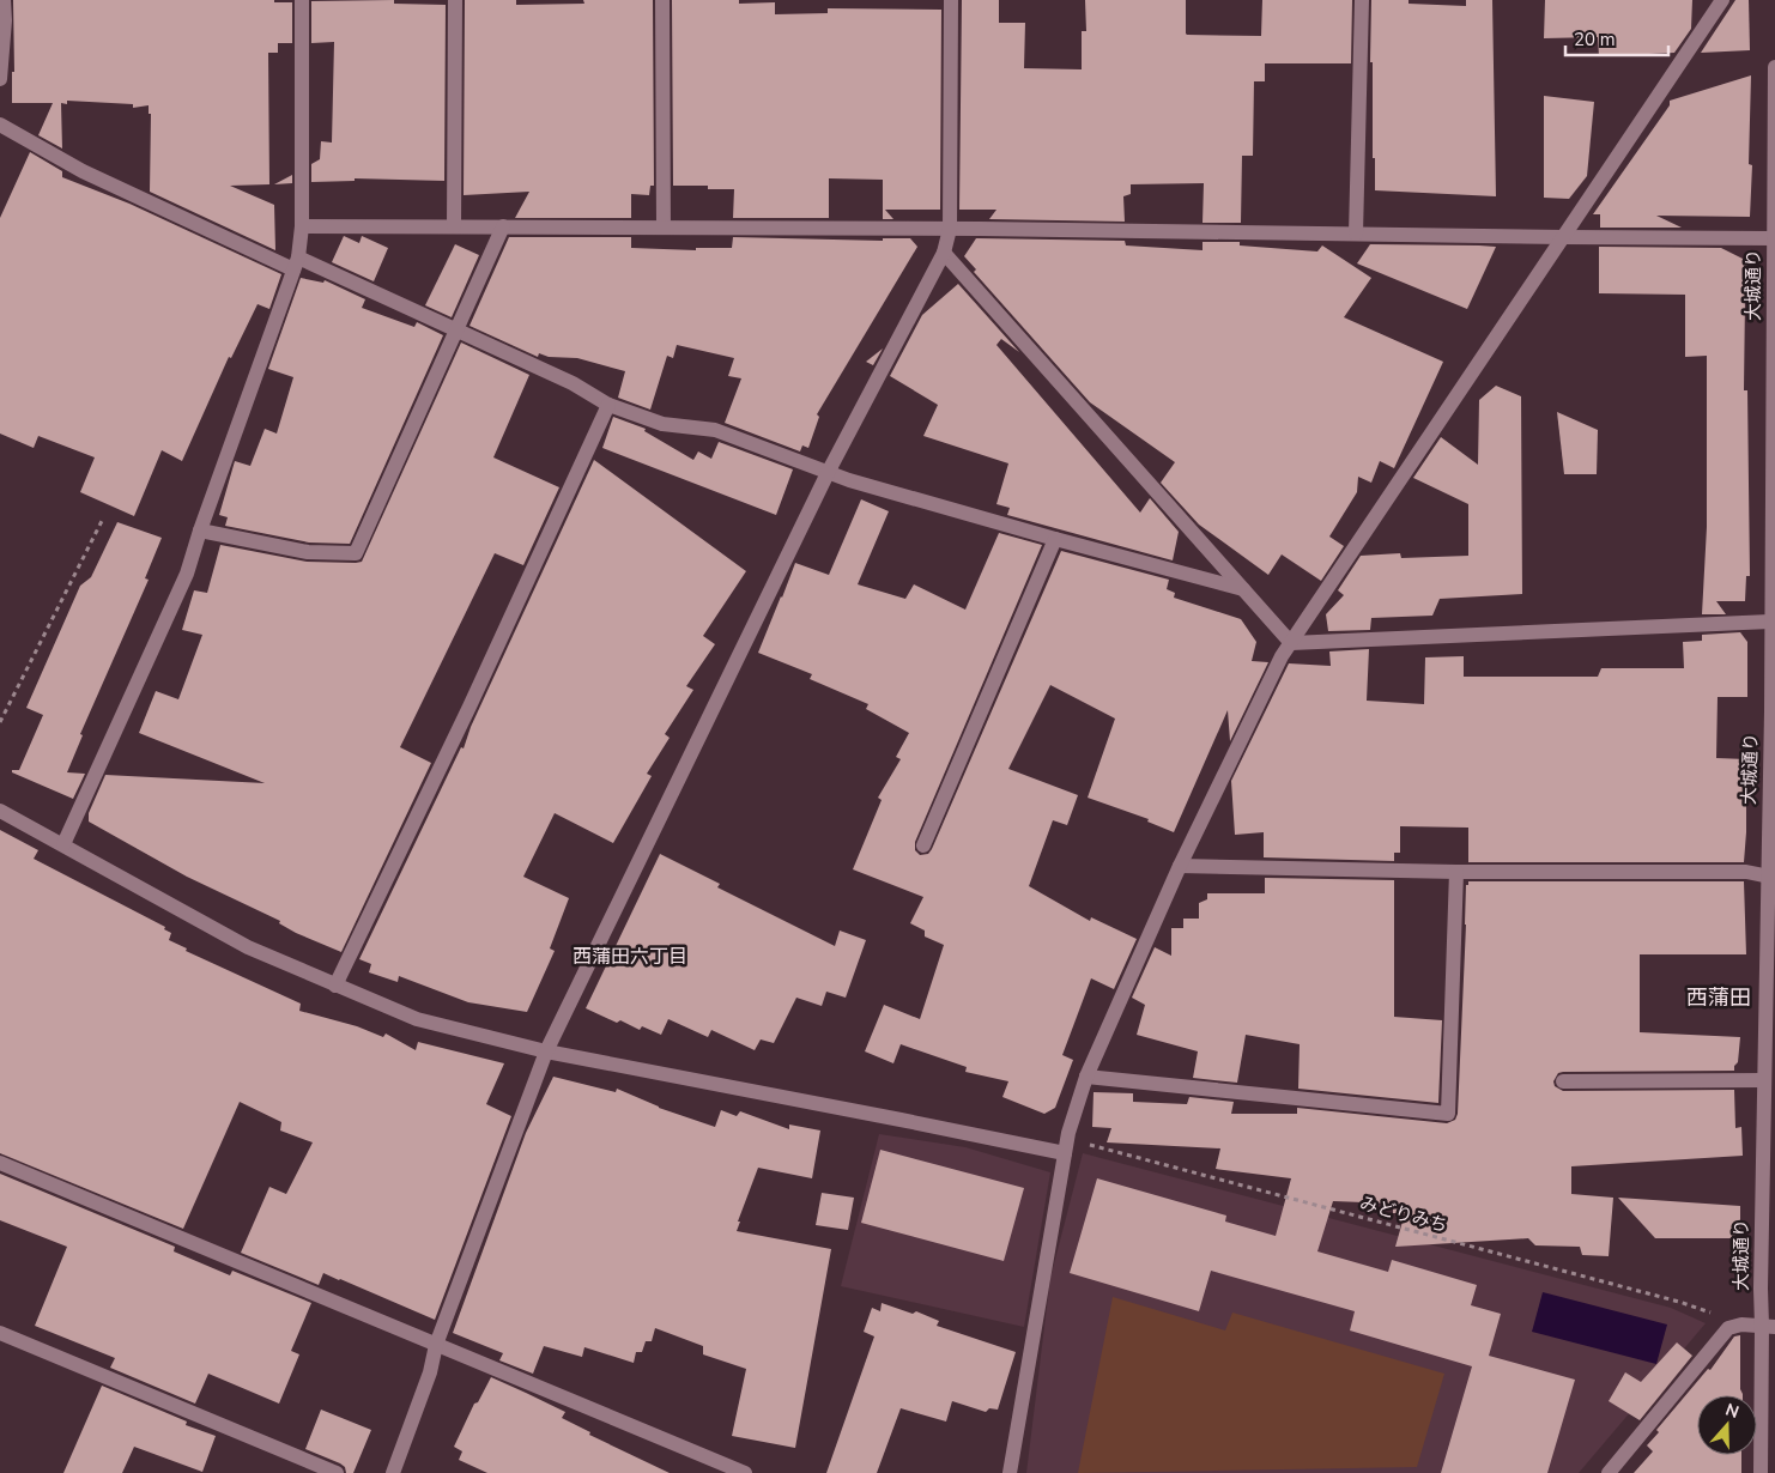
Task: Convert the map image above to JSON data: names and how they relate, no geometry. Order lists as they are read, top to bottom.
{
  "streets": {
    "street": ["大城通り"],
    "path": ["みどりみち"]
  },
  "districts": ["西蒲田六丁目", "西蒲田"],
  "scale_bar": "20 m",
  "north": "top"
}
